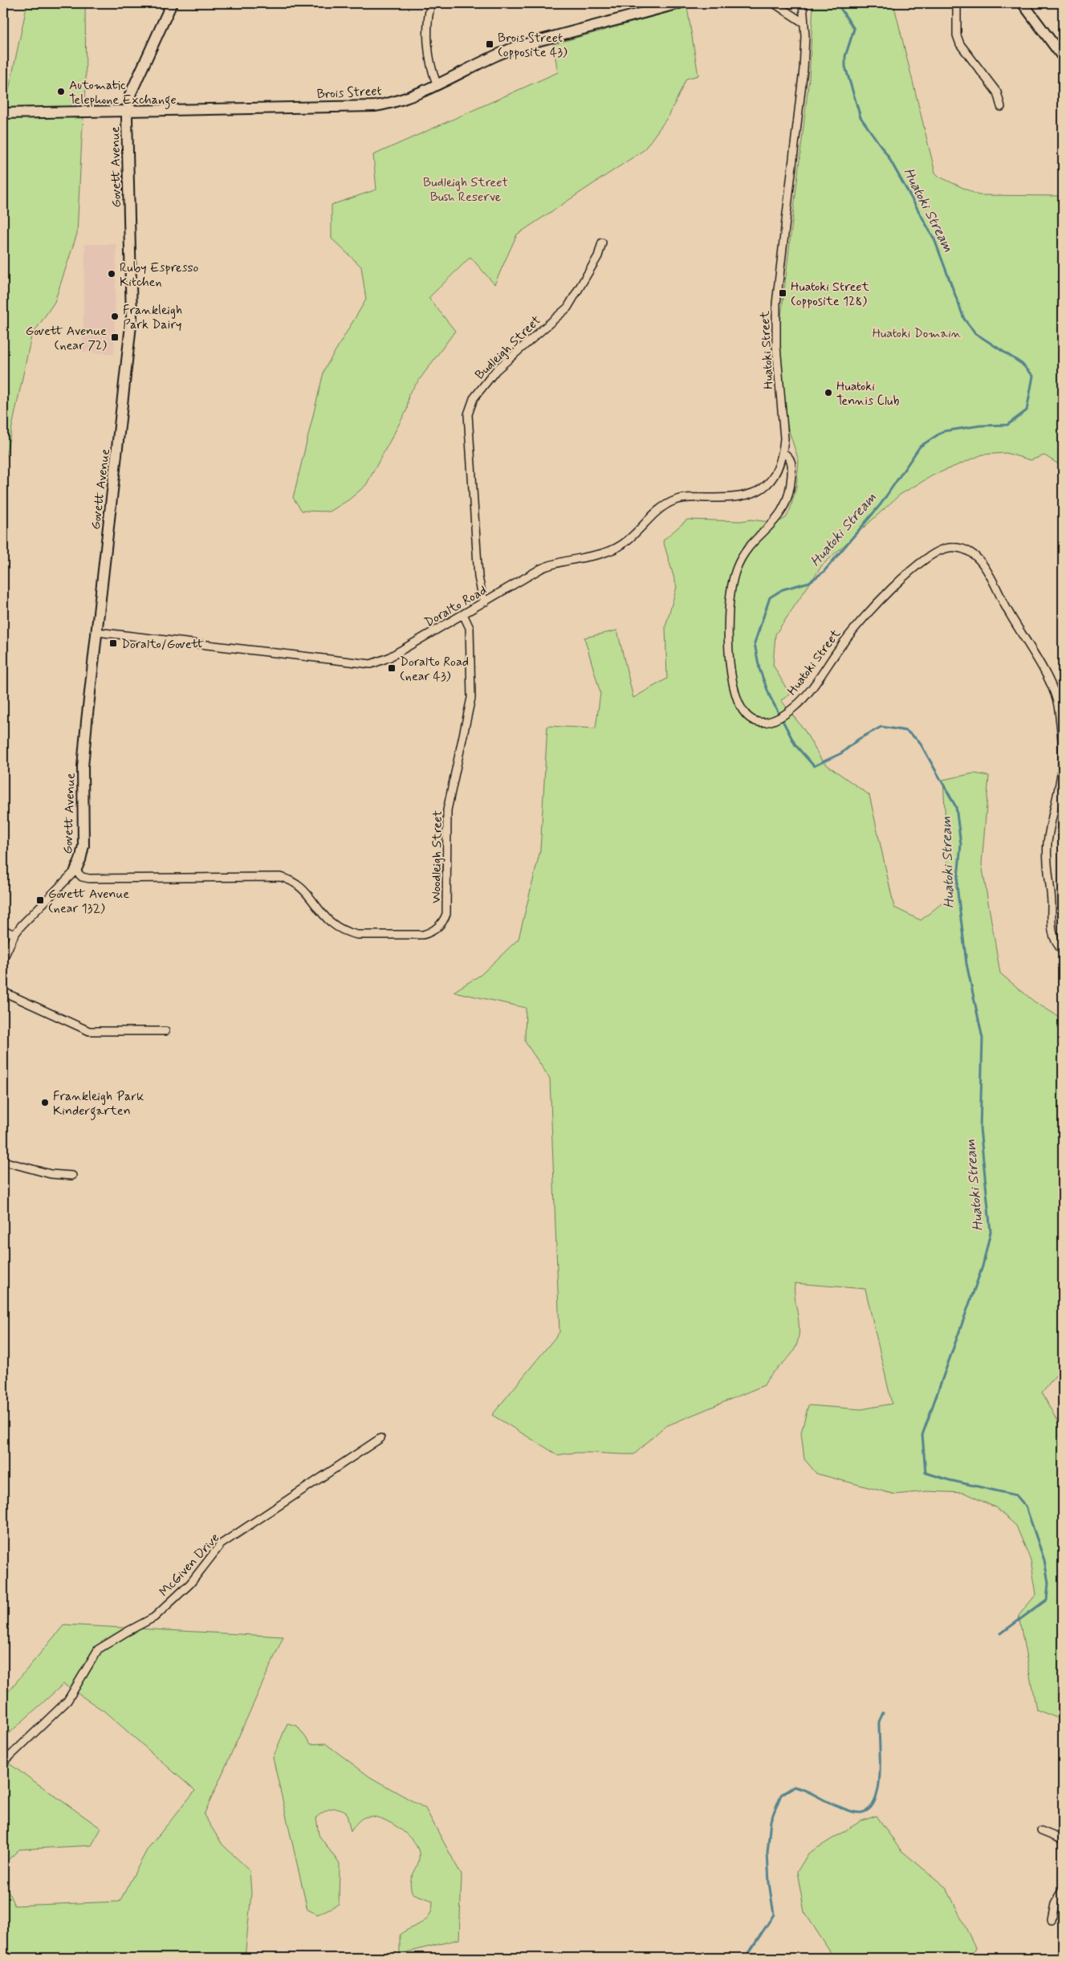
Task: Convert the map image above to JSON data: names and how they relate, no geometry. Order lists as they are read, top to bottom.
{
  "streets": {
    "street": [
      "Brois Street",
      "Govett Avenue",
      "Budleigh Street",
      "Huatoki Street",
      "Doralto Road",
      "Woodleigh Street",
      "McGiven Drive"
    ]
  },
  "crossings": [
    ["Brois Street", "Govett Avenue"],
    ["Govett Avenue", "Doralto Road"],
    ["Govett Avenue", "Woodleigh Street"],
    ["Budleigh Street", "Doralto Road"],
    ["Huatoki Street", "Doralto Road"],
    ["Doralto Road", "Woodleigh Street"]
  ],
  "water": ["Huatoki Stream"],
  "parks": ["Budleigh Street Bush Reserve", "Huatoki Domain"],
  "places": {
    "transit": [
      "Brois Street (opposite 43)",
      "Huatoki Street (opposite 128)",
      "Govett Avenue (near 72)",
      "Doralto/Govett",
      "Doralto Road (near 43)",
      "Govett Avenue (near 132)"
    ],
    "other": [
      "Automatic Telephone Exchange",
      "Ruby Espresso Kitchen",
      "Frankleigh Park Dairy",
      "Huatoki Tennis Club",
      "Frankleigh Park Kindergarten"
    ]
  }
}
